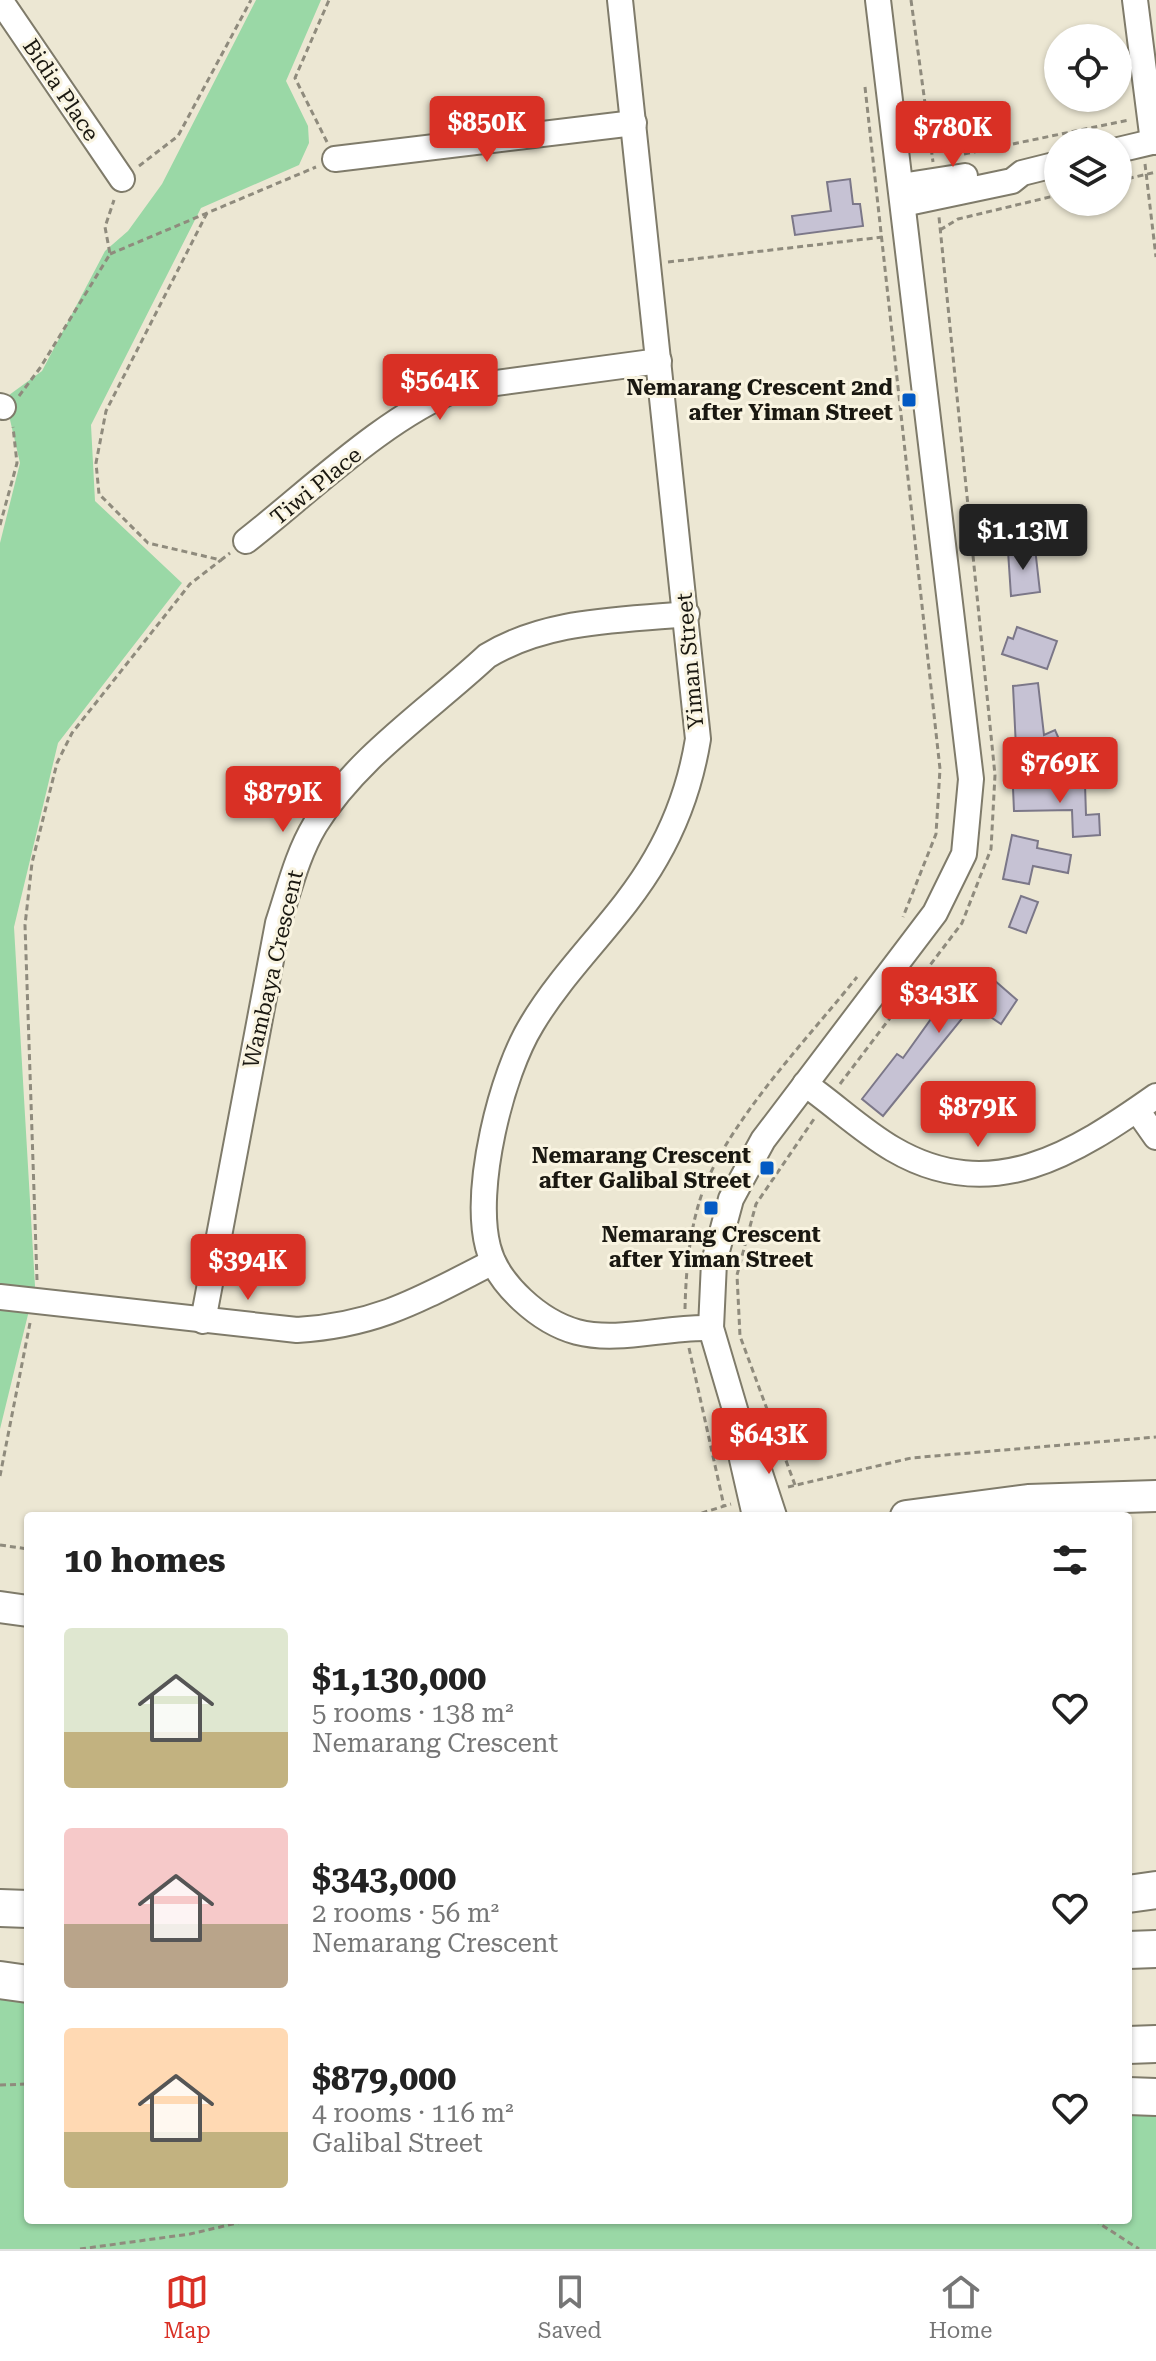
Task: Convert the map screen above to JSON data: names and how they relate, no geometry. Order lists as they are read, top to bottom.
{
  "streets": {
    "street": [
      "Bidia Place",
      "Tiwi Place",
      "Yiman Street",
      "Wambaya Crescent"
    ]
  },
  "crossings": [
    ["Tiwi Place", "Yiman Street"],
    ["Yiman Street", "Wambaya Crescent"]
  ],
  "places": {
    "transit": ["Nemarang Crescent 2nd after Yiman Street", "Nemarang Crescent after Galibal Street", "Nemarang Crescent after Yiman Street"]
  },
  "page": {
    "price": [
      "$850K",
      "$780K",
      "$564K",
      "$1.13M",
      "$769K",
      "$879K",
      "$343K",
      "$879K",
      "$394K",
      "$643K"
    ],
    "heading": "10 homes",
    "list": [
      {
        "name": "$1,130,000",
        "note": "5 rooms · 138 m² · Nemarang Crescent"
      },
      {
        "name": "$343,000",
        "note": "2 rooms · 56 m² · Nemarang Crescent"
      },
      {
        "name": "$879,000",
        "note": "4 rooms · 116 m² · Galibal Street"
      }
    ],
    "tabs": ["Map", "Saved", "Home"]
  }
}
